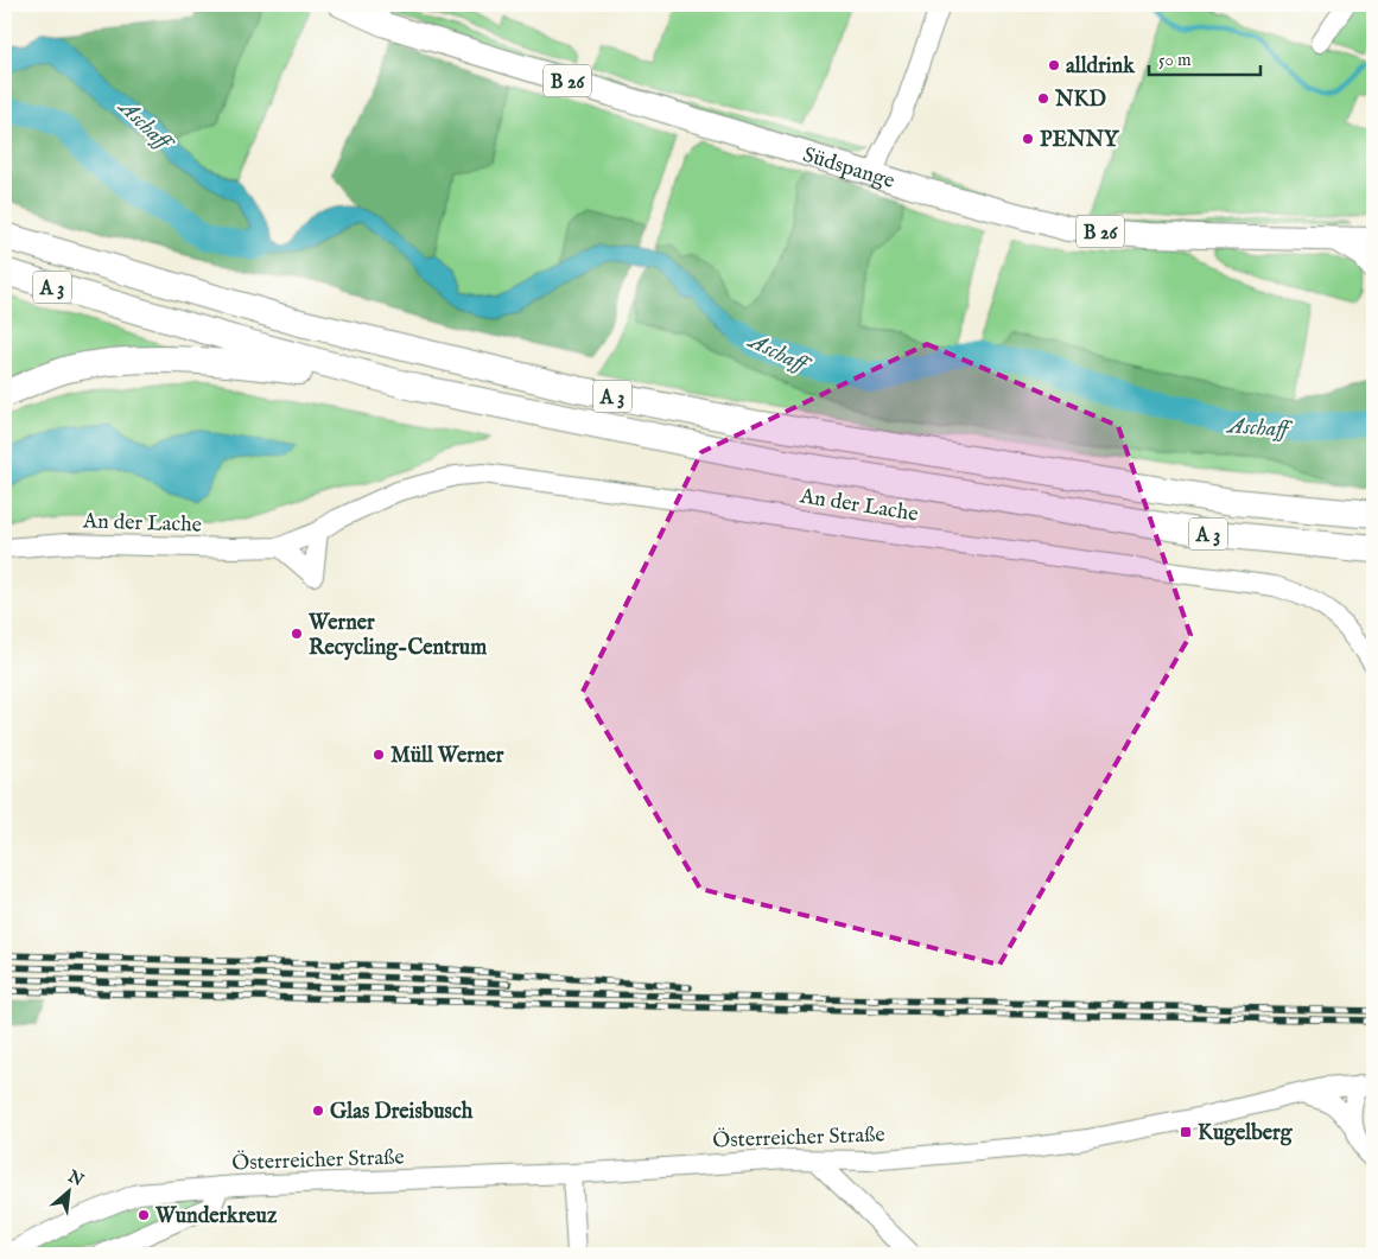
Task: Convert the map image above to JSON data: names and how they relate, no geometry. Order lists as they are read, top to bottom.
{
  "streets": {
    "highway": ["A 3"],
    "main road": ["B 26", "Südspange"],
    "street": ["An der Lache", "Österreicher Straße"]
  },
  "water": ["Aschaff"],
  "places": {
    "other": [
      "alldrink",
      "NKD",
      "PENNY",
      "Werner Recycling-Centrum",
      "Müll Werner",
      "Glas Dreisbusch",
      "Wunderkreuz"
    ],
    "transit": ["Kugelberg"]
  },
  "scale_bar": "50 m",
  "north": "top right"
}
